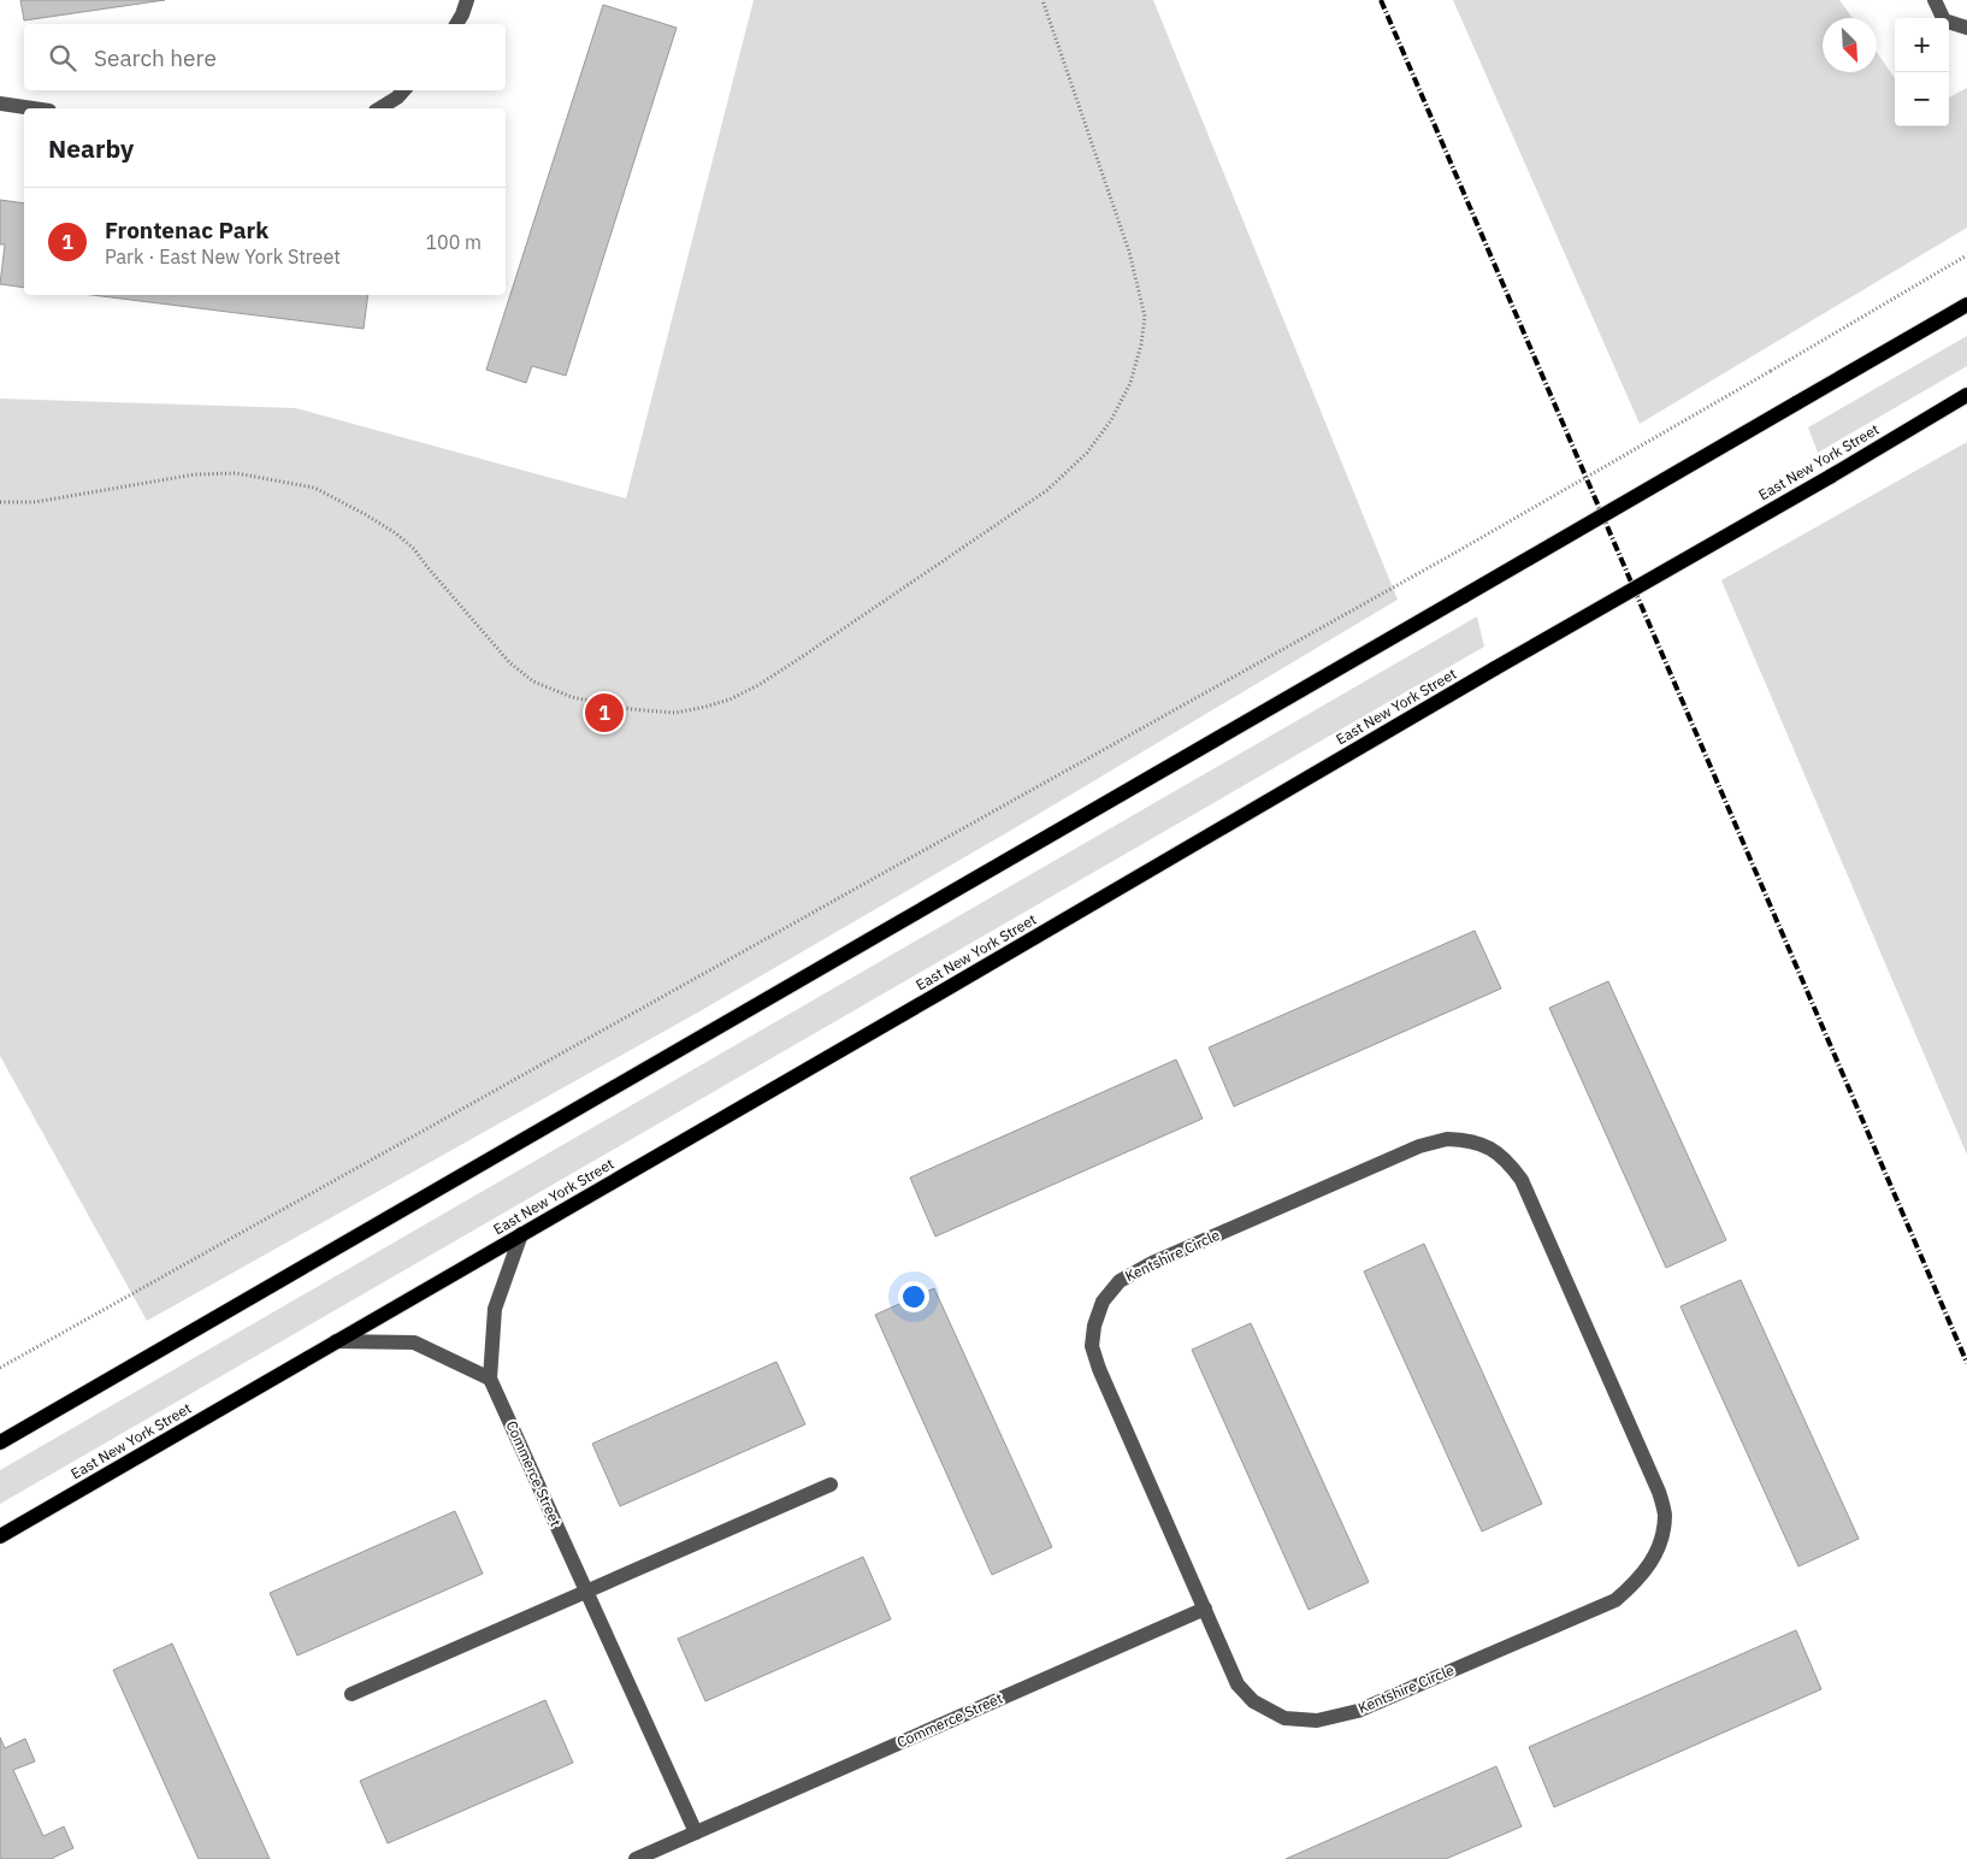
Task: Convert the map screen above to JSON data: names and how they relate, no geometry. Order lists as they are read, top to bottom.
{
  "streets": {
    "main road": ["East New York Street"],
    "street": ["Kentshire Circle", "Commerce Street"]
  },
  "crossings": [
    ["East New York Street", "Commerce Street"],
    ["Kentshire Circle", "Commerce Street"]
  ],
  "north": "bottom right",
  "page": {
    "map_buttons": ["+", "−"],
    "search": "Search here",
    "heading": "Nearby",
    "list": [
      {
        "mark": "1",
        "name": "Frontenac Park",
        "note": "Park · East New York Street",
        "value": "100 m"
      }
    ],
    "pins": "1"
  }
}
